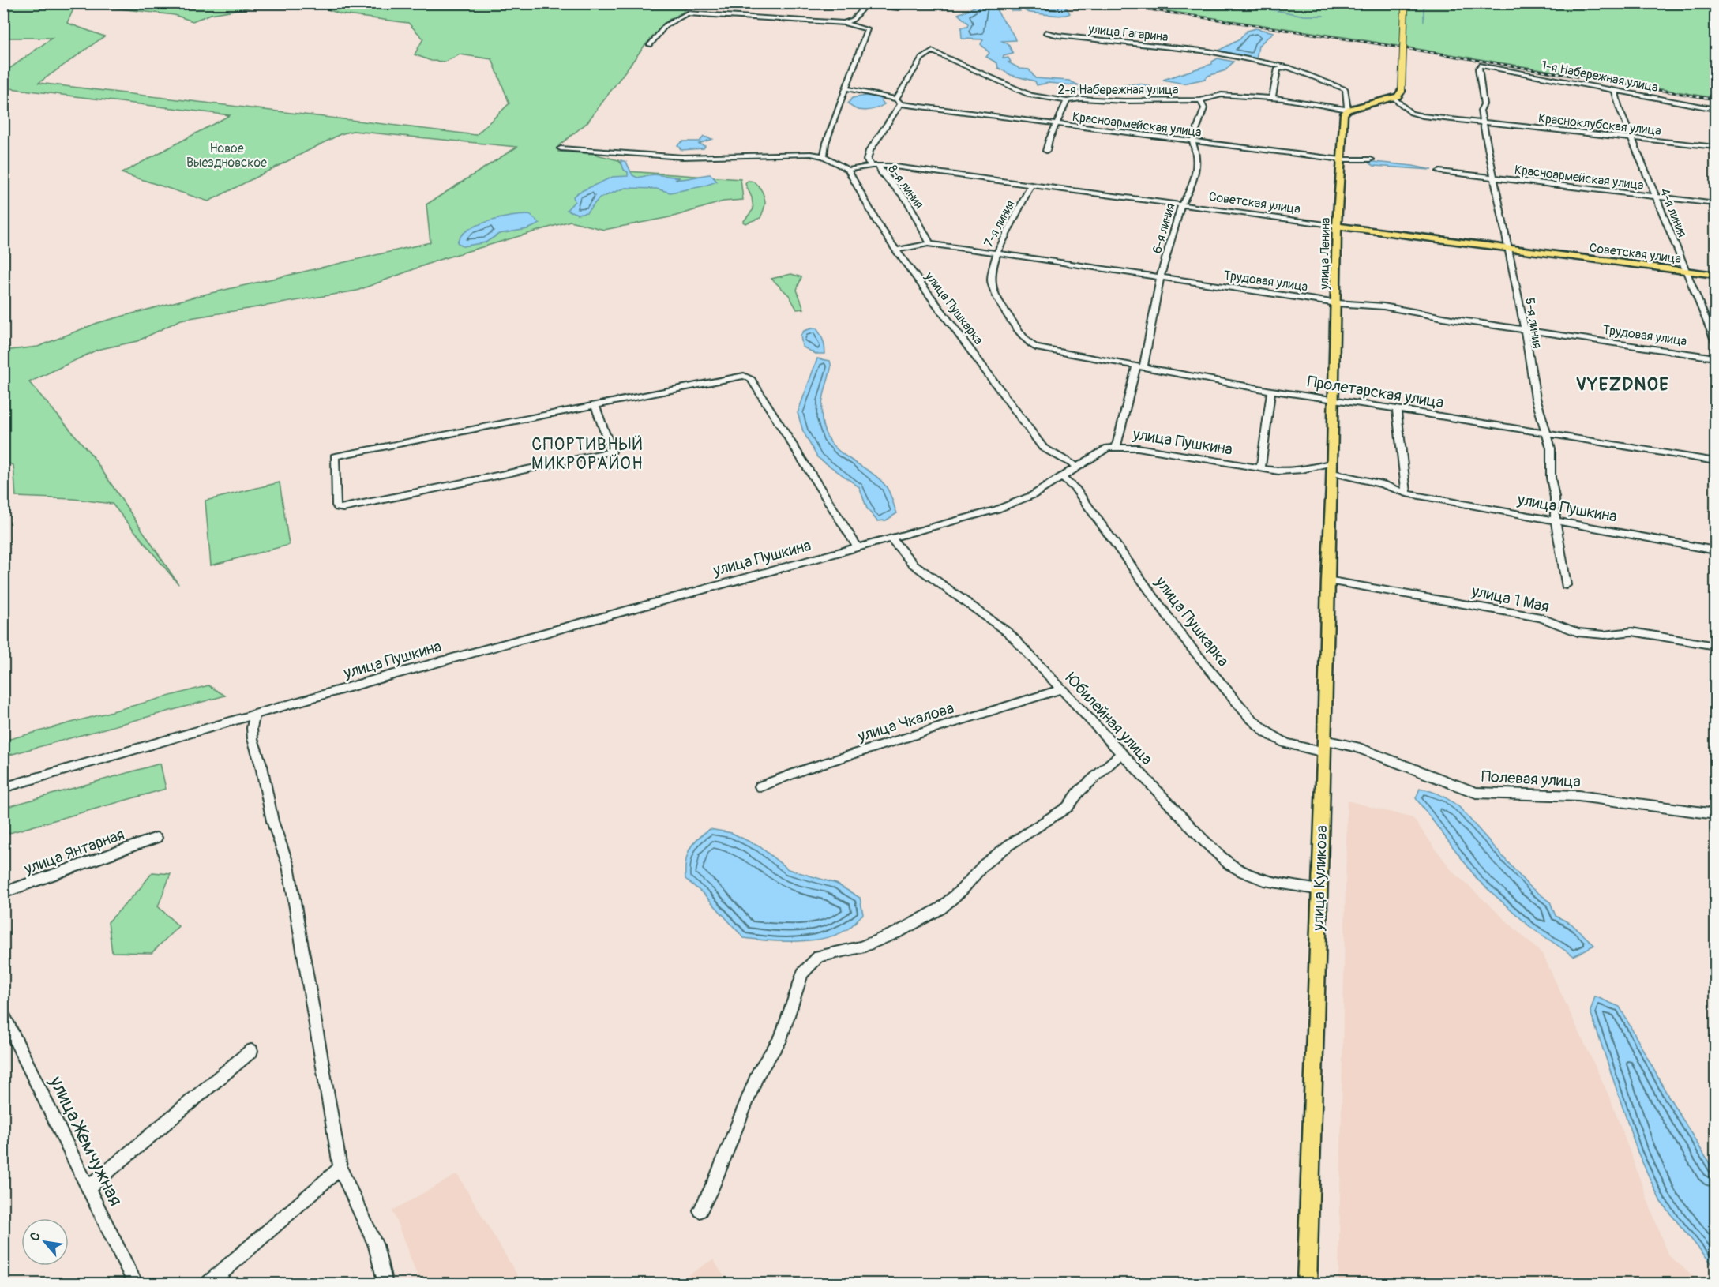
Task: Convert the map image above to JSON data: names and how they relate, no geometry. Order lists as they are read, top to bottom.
{
  "streets": {
    "main road": ["Советская улица", "улица Ленина", "улица Куликова"],
    "street": [
      "улица Гагарина",
      "1-я Набережная улица",
      "2-я Набережная улица",
      "Красноармейская улица",
      "Красноклубская улица",
      "8-я линия",
      "4-я линия",
      "7-я линия",
      "6-я линия",
      "Трудовая улица",
      "улица Пушкарка",
      "5-я линия",
      "Пролетарская улица",
      "улица Пушкина",
      "улица 1 Мая",
      "Юбилейная улица",
      "улица Чкалова",
      "Полевая улица",
      "улица Янтарная",
      "улица Жемчужная"
    ]
  },
  "crossings": [
    ["улица Гагарина", "2-я Набережная улица"],
    ["улица Гагарина", "улица Ленина"],
    ["1-я Набережная улица", "4-я линия"],
    ["1-я Набережная улица", "5-я линия"],
    ["2-я Набережная улица", "8-я линия"],
    ["2-я Набережная улица", "6-я линия"],
    ["2-я Набережная улица", "улица Ленина"],
    ["Красноармейская улица", "8-я линия"],
    ["Красноармейская улица", "4-я линия"],
    ["Красноармейская улица", "6-я линия"],
    ["Красноармейская улица", "улица Ленина"],
    ["Красноармейская улица", "5-я линия"],
    ["Красноклубская улица", "4-я линия"],
    ["Красноклубская улица", "5-я линия"],
    ["8-я линия", "Советская улица"],
    ["8-я линия", "Трудовая улица"],
    ["Советская улица", "4-я линия"],
    ["Советская улица", "7-я линия"],
    ["Советская улица", "6-я линия"],
    ["Советская улица", "улица Ленина"],
    ["Советская улица", "улица Пушкарка"],
    ["Советская улица", "5-я линия"],
    ["7-я линия", "Трудовая улица"],
    ["7-я линия", "Пролетарская улица"],
    ["6-я линия", "Трудовая улица"],
    ["6-я линия", "Пролетарская улица"],
    ["6-я линия", "улица Пушкина"],
    ["улица Ленина", "Трудовая улица"],
    ["улица Ленина", "Пролетарская улица"],
    ["улица Ленина", "улица Пушкина"],
    ["улица Ленина", "улица Куликова"],
    ["Трудовая улица", "улица Пушкарка"],
    ["Трудовая улица", "5-я линия"],
    ["улица Пушкарка", "улица Пушкина"],
    ["улица Пушкарка", "Полевая улица"],
    ["улица Пушкарка", "улица Куликова"],
    ["5-я линия", "Пролетарская улица"],
    ["5-я линия", "улица Пушкина"],
    ["улица Пушкина", "Юбилейная улица"],
    ["улица Пушкина", "улица Куликова"],
    ["улица 1 Мая", "улица Куликова"],
    ["Юбилейная улица", "улица Чкалова"],
    ["Юбилейная улица", "улица Куликова"],
    ["Полевая улица", "улица Куликова"]
  ],
  "districts": ["VYEZDNOE", "СПОРТИВНЫЙ МИКРОРАЙОН"],
  "parks": ["Новое Выездновское"],
  "north": "top left"
}
